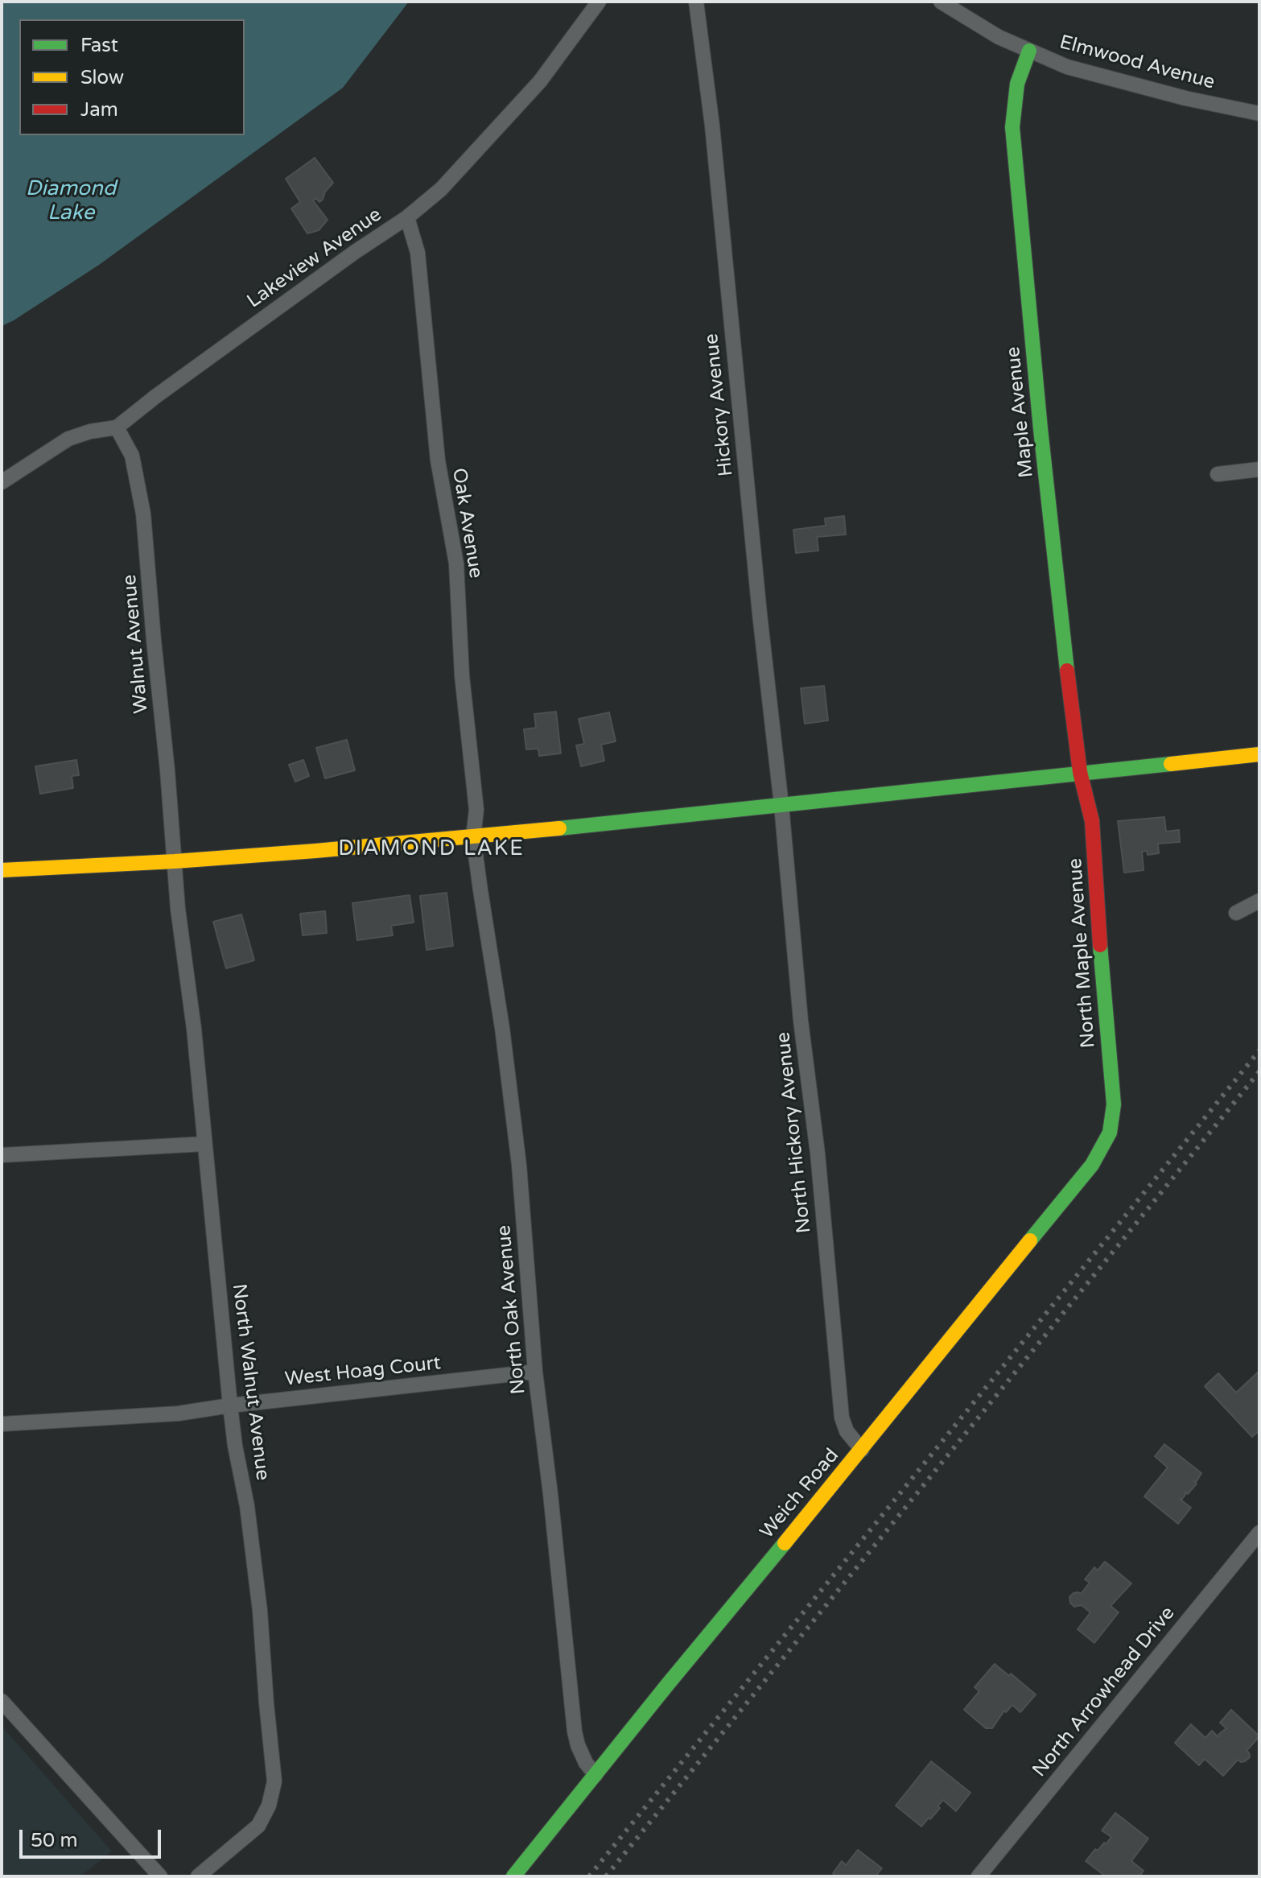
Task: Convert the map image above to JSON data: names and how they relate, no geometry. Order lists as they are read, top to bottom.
{
  "streets": {
    "street": [
      "Elmwood Avenue",
      "Lakeview Avenue",
      "Hickory Avenue",
      "Maple Avenue",
      "Oak Avenue",
      "Walnut Avenue",
      "North Maple Avenue",
      "North Hickory Avenue",
      "North Oak Avenue",
      "West Hoag Court",
      "North Walnut Avenue",
      "Weich Road",
      "North Arrowhead Drive"
    ]
  },
  "crossings": [
    ["Elmwood Avenue", "Maple Avenue"],
    ["Lakeview Avenue", "Oak Avenue"],
    ["Lakeview Avenue", "Walnut Avenue"],
    ["Hickory Avenue", "North Hickory Avenue"],
    ["Maple Avenue", "North Maple Avenue"],
    ["Oak Avenue", "North Oak Avenue"],
    ["Walnut Avenue", "North Walnut Avenue"],
    ["North Maple Avenue", "Weich Road"],
    ["North Hickory Avenue", "Weich Road"],
    ["North Oak Avenue", "West Hoag Court"],
    ["North Oak Avenue", "Weich Road"],
    ["West Hoag Court", "North Walnut Avenue"]
  ],
  "districts": ["DIAMOND LAKE"],
  "water": ["Diamond Lake"],
  "legend": ["Fast", "Slow", "Jam"],
  "scale_bar": "50 m"
}
